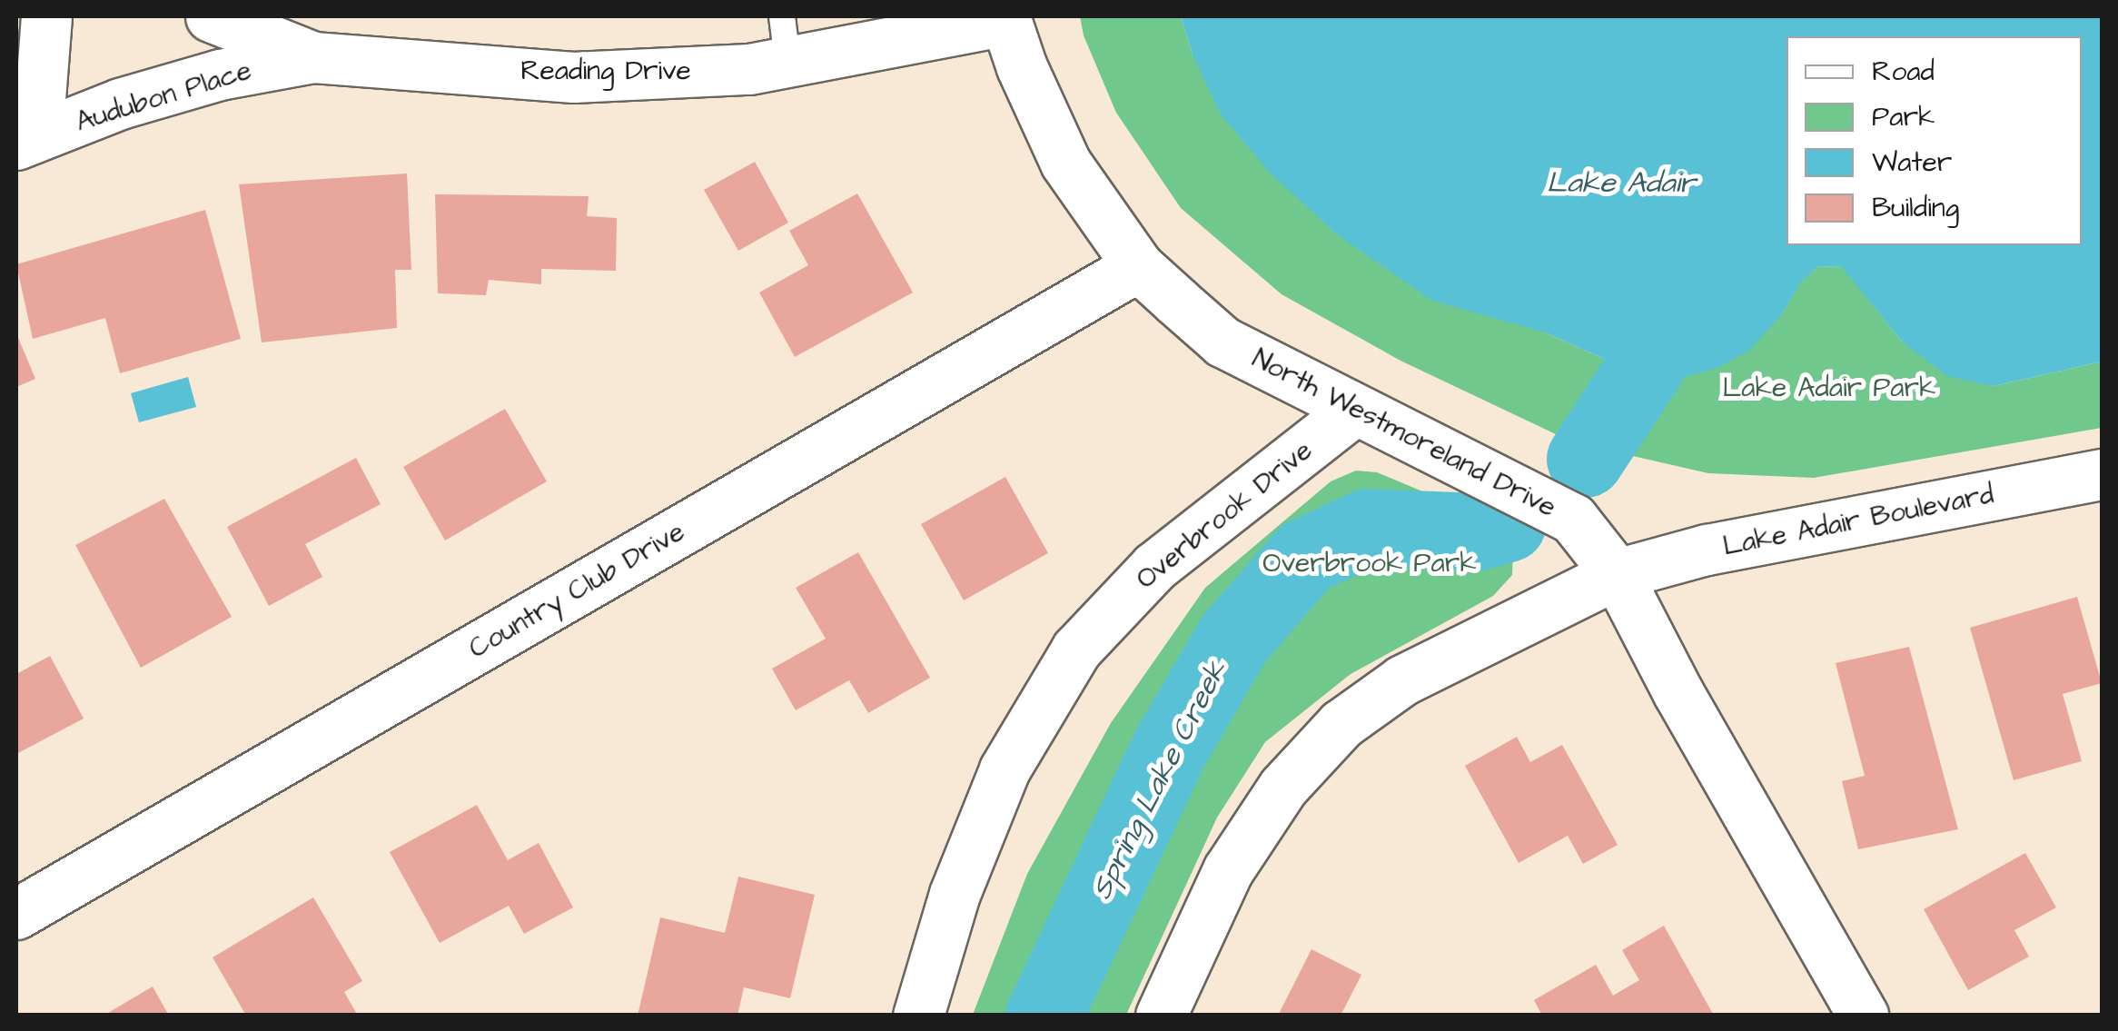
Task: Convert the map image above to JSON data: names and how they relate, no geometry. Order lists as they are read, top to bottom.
{
  "streets": {
    "street": [
      "Reading Drive",
      "Audubon Place",
      "North Westmoreland Drive",
      "Overbrook Drive",
      "Lake Adair Boulevard",
      "Country Club Drive"
    ]
  },
  "crossings": [
    ["Reading Drive", "Audubon Place"],
    ["Reading Drive", "North Westmoreland Drive"],
    ["North Westmoreland Drive", "Overbrook Drive"],
    ["North Westmoreland Drive", "Lake Adair Boulevard"],
    ["North Westmoreland Drive", "Country Club Drive"]
  ],
  "water": ["Lake Adair", "Spring Lake Creek"],
  "parks": ["Lake Adair Park", "Overbrook Park"],
  "legend": [
    "Road",
    "Park",
    "Water",
    "Building"
  ]
}
